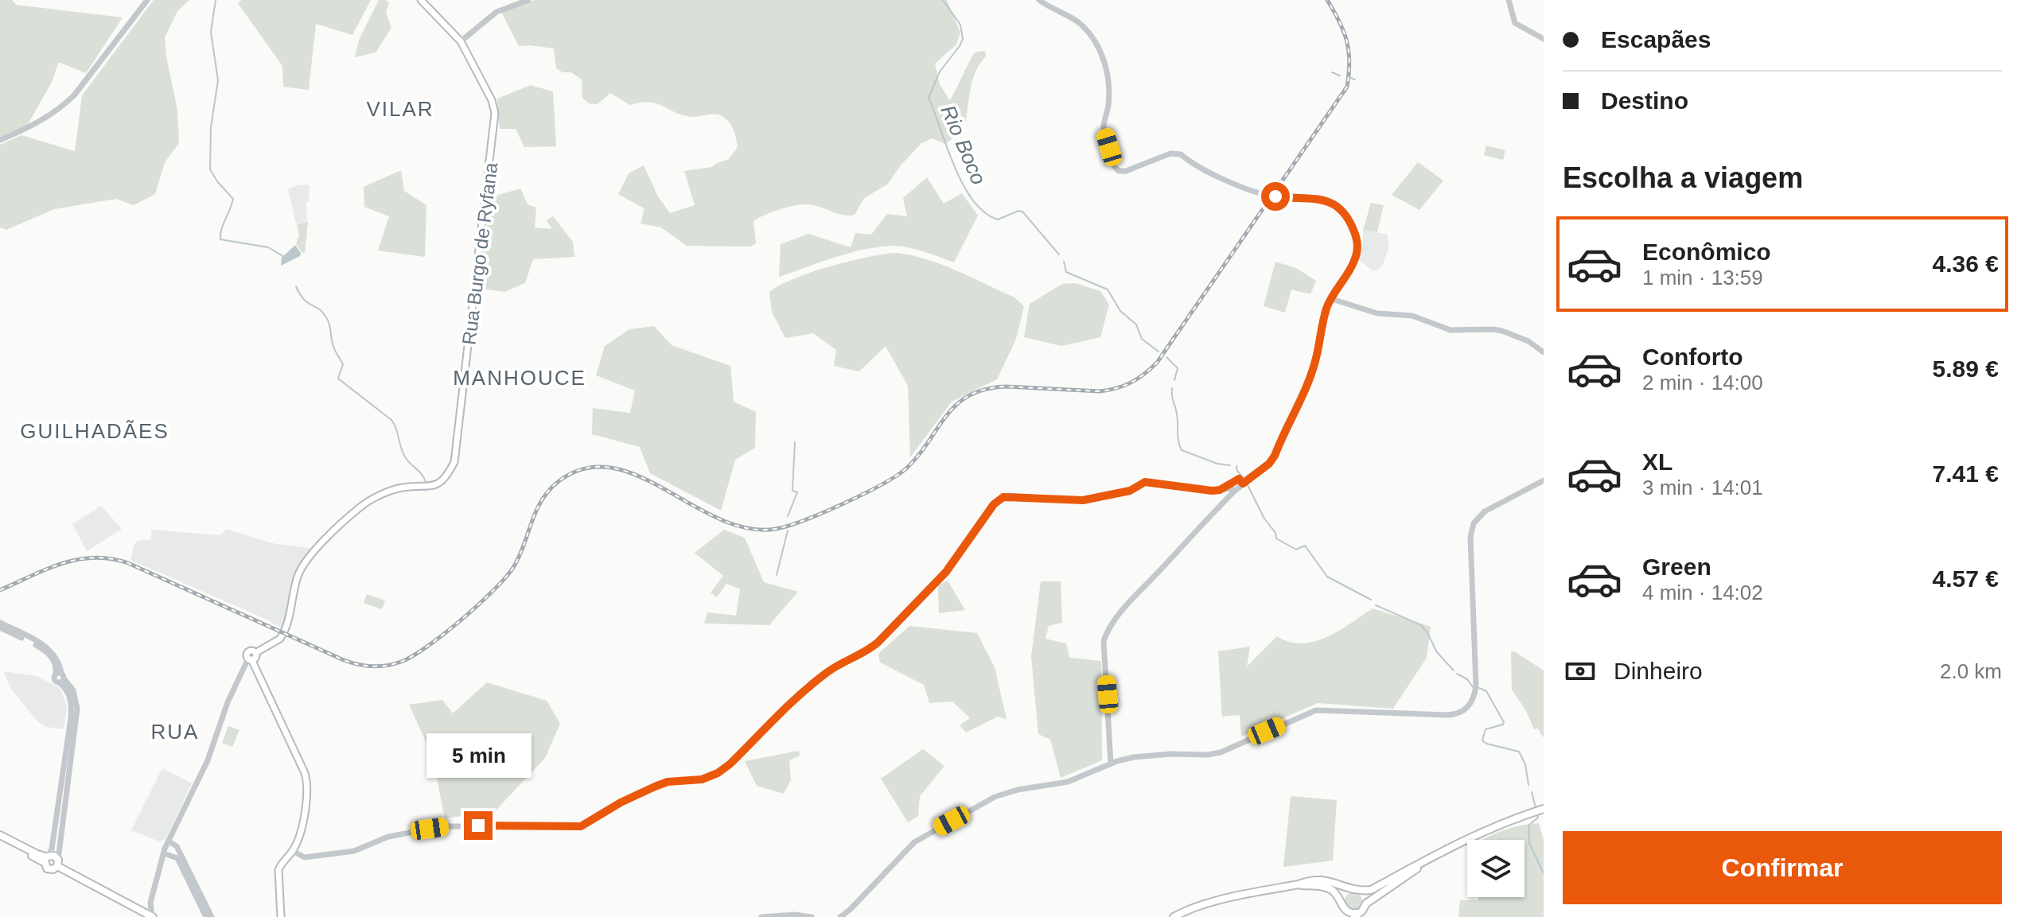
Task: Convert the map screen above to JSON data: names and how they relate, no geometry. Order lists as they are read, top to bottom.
{
  "streets": {
    "main road": ["Rua Burgo de Ryfana"]
  },
  "districts": [
    "VILAR",
    "MANHOUCE",
    "GUILHADÃES",
    "RUA"
  ],
  "water": ["Rio Boco"],
  "page": {
    "banner": ["Escapães", "Destino"],
    "heading": "Escolha a viagem",
    "list": [
      {
        "name": "Econômico",
        "note": "1 min · 13:59",
        "value": "4.36 €"
      },
      {
        "name": "Conforto",
        "note": "2 min · 14:00",
        "value": "5.89 €"
      },
      {
        "name": "XL",
        "note": "3 min · 14:01",
        "value": "7.41 €"
      },
      {
        "name": "Green",
        "note": "4 min · 14:02",
        "value": "4.57 €"
      }
    ],
    "pay": ["Dinheiro", "2.0 km"],
    "bubble": "5 min",
    "buttons": "Confirmar"
  }
}
